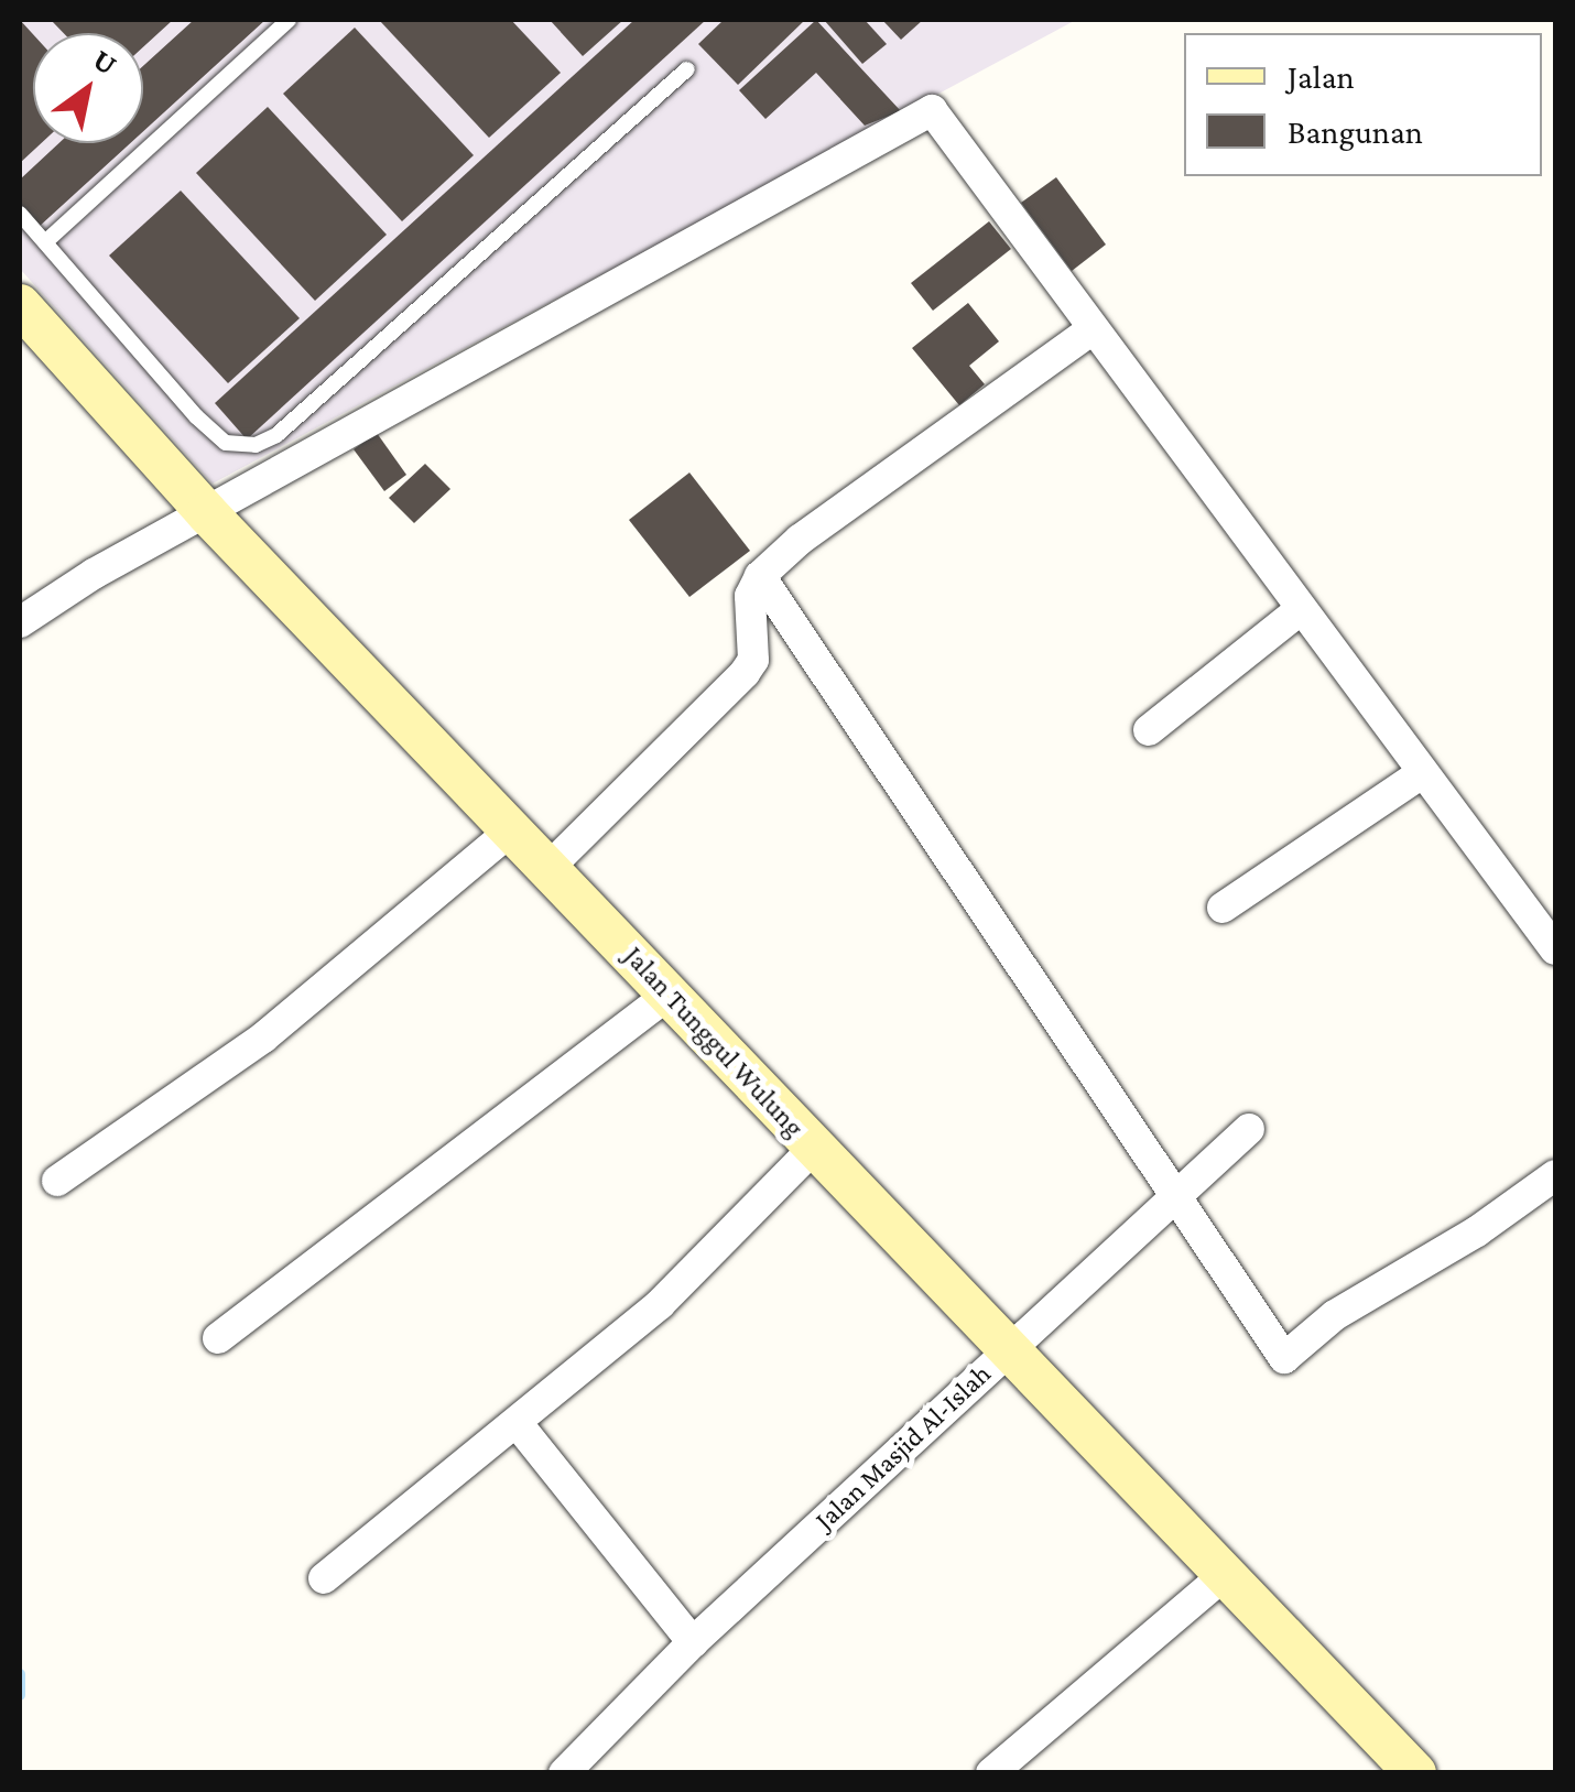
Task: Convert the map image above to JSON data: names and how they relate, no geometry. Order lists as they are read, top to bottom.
{
  "streets": {
    "main road": ["Jalan Tunggul Wulung"],
    "street": ["Jalan Masjid Al-Islah"]
  },
  "crossings": [
    ["Jalan Tunggul Wulung", "Jalan Masjid Al-Islah"]
  ],
  "legend": ["Jalan", "Bangunan"],
  "north": "top right"
}
